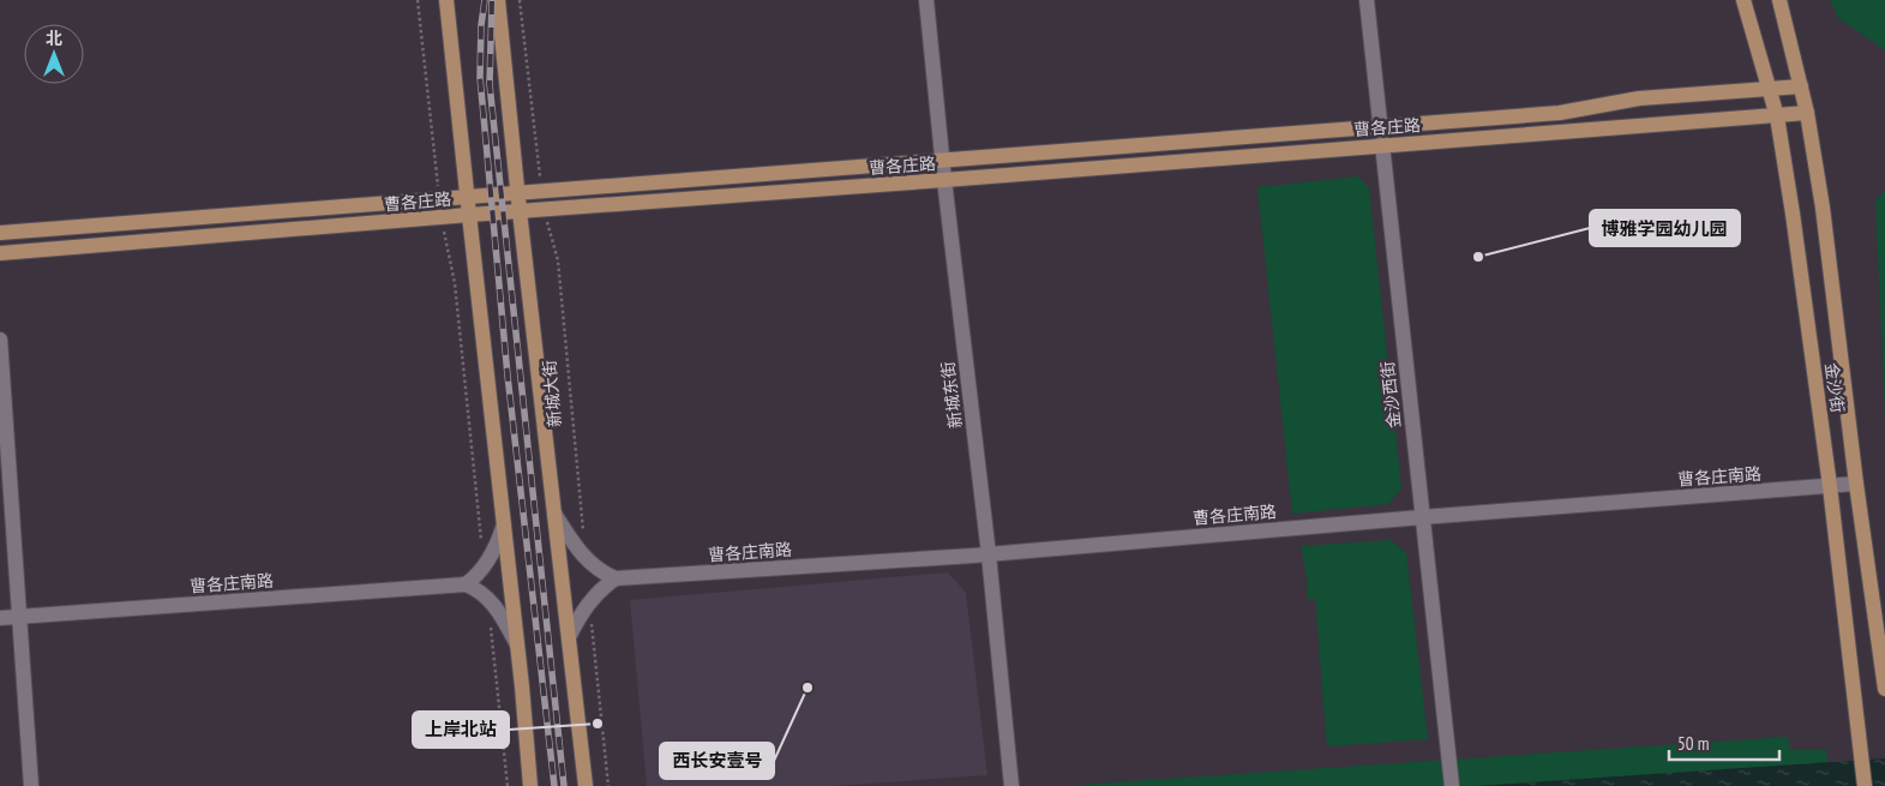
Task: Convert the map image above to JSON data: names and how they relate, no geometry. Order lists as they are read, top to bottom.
{
  "streets": {
    "main road": ["曹各庄路", "金沙街", "新城大街"],
    "street": ["新城东街", "金沙西街", "曹各庄南路"]
  },
  "crossings": [
    ["曹各庄路", "金沙街"],
    ["曹各庄路", "新城大街"],
    ["曹各庄路", "新城东街"],
    ["曹各庄路", "金沙西街"],
    ["金沙街", "曹各庄南路"],
    ["新城东街", "曹各庄南路"],
    ["金沙西街", "曹各庄南路"]
  ],
  "places": ["博雅学园幼儿园", "西长安壹号", "上岸北站"],
  "scale_bar": "50 m",
  "north": "top"
}
